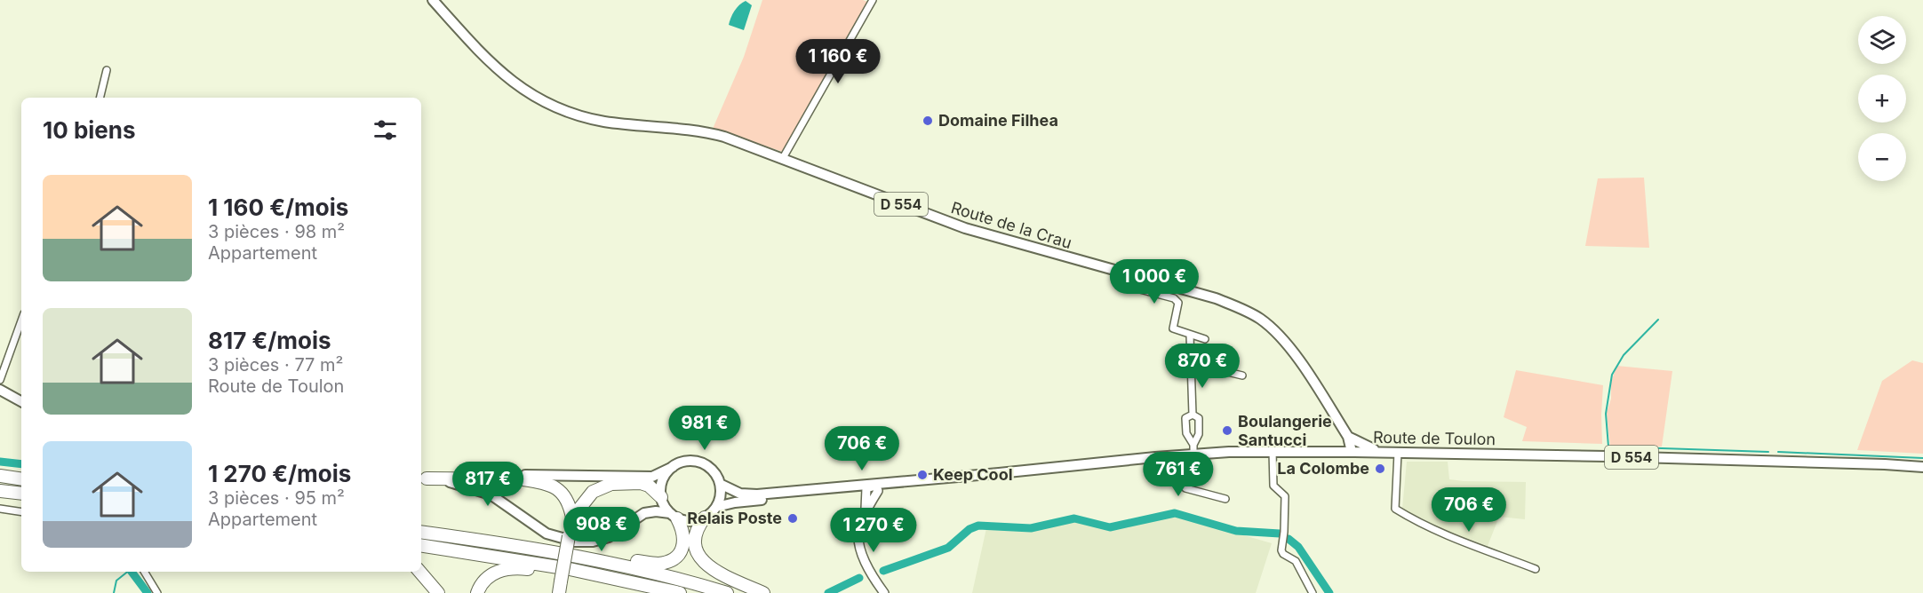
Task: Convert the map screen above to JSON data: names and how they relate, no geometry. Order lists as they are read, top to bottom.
{
  "streets": {
    "main road": ["D 554", "Route de la Crau", "Route de Toulon"]
  },
  "crossings": [
    ["Route de la Crau", "Route de Toulon"]
  ],
  "places": [
    "Domaine Filhea",
    "Boulangerie Santucci",
    "La Colombe",
    "Keep Cool",
    "Relais Poste"
  ],
  "page": {
    "map_buttons": ["+", "−"],
    "price": [
      "1 160 €",
      "1 000 €",
      "870 €",
      "981 €",
      "706 €",
      "761 €",
      "817 €",
      "706 €",
      "908 €",
      "1 270 €"
    ],
    "heading": "10 biens",
    "list": [
      {
        "name": "1 160 €/mois",
        "note": "3 pièces · 98 m² · Appartement"
      },
      {
        "name": "817 €/mois",
        "note": "3 pièces · 77 m² · Route de Toulon"
      },
      {
        "name": "1 270 €/mois",
        "note": "3 pièces · 95 m² · Appartement"
      }
    ]
  }
}
